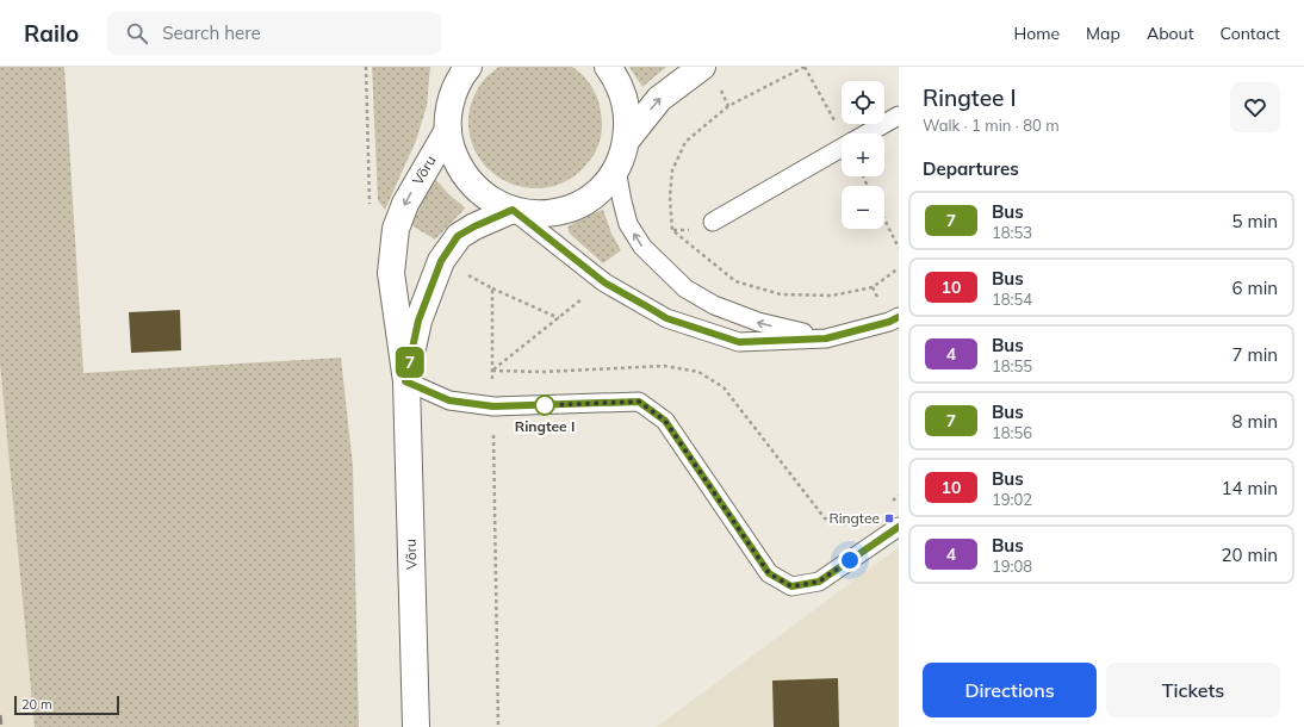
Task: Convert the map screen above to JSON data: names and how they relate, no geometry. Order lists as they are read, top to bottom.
{
  "streets": {
    "street": ["Võru"]
  },
  "places": {
    "other": ["Ringtee I"],
    "transit": ["Ringtee"]
  },
  "lines": ["bus line 7"],
  "scale_bar": "20 m",
  "page": {
    "header": "Railo",
    "search": "Search here",
    "nav": [
      "Home",
      "Map",
      "About",
      "Contact"
    ],
    "on_map": "7",
    "heading": [
      ["Ringtee I", "Walk · 1 min · 80 m"],
      "Departures"
    ],
    "map_buttons": ["+", "−"],
    "list": [
      {
        "mark": "7",
        "name": "Bus",
        "note": "18:53",
        "value": "5 min"
      },
      {
        "mark": "10",
        "name": "Bus",
        "note": "18:54",
        "value": "6 min"
      },
      {
        "mark": "4",
        "name": "Bus",
        "note": "18:55",
        "value": "7 min"
      },
      {
        "mark": "7",
        "name": "Bus",
        "note": "18:56",
        "value": "8 min"
      },
      {
        "mark": "10",
        "name": "Bus",
        "note": "19:02",
        "value": "14 min"
      },
      {
        "mark": "4",
        "name": "Bus",
        "note": "19:08",
        "value": "20 min"
      }
    ],
    "buttons": ["Directions", "Tickets"],
    "scale": "20 m"
  }
}
